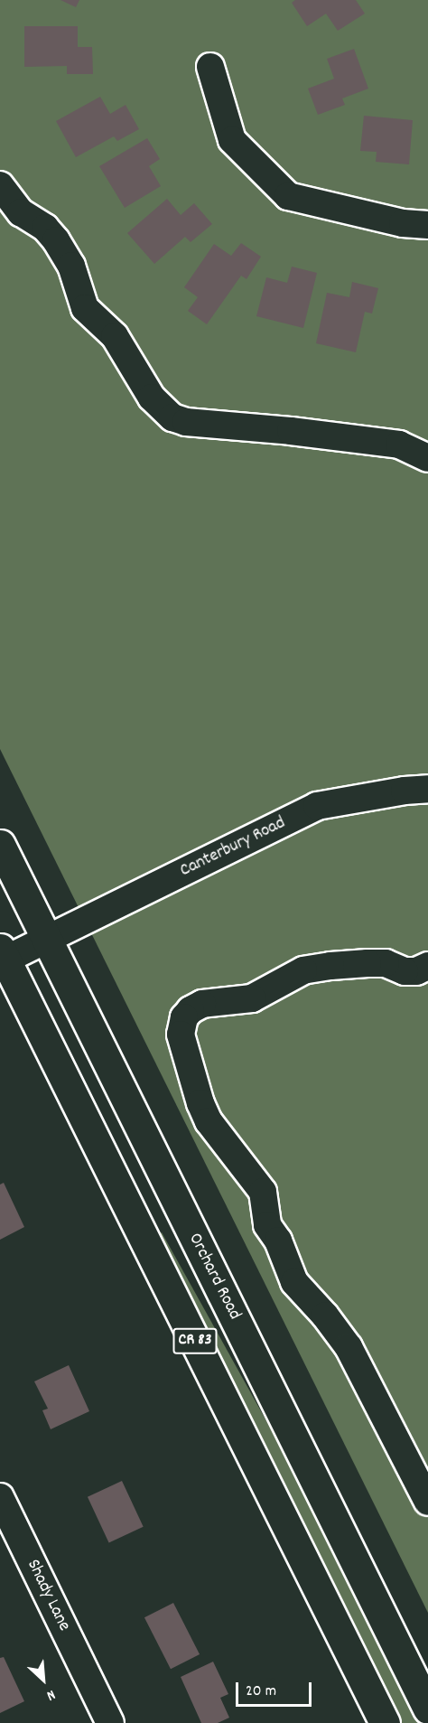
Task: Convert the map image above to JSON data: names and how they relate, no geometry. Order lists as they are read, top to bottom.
{
  "streets": {
    "main road": ["Orchard Road", "CR 83"],
    "street": ["Canterbury Road", "Shady Lane"]
  },
  "crossings": [
    ["Canterbury Road", "Orchard Road"],
    ["Canterbury Road", "CR 83"]
  ],
  "scale_bar": "20 m",
  "north": "bottom right"
}
